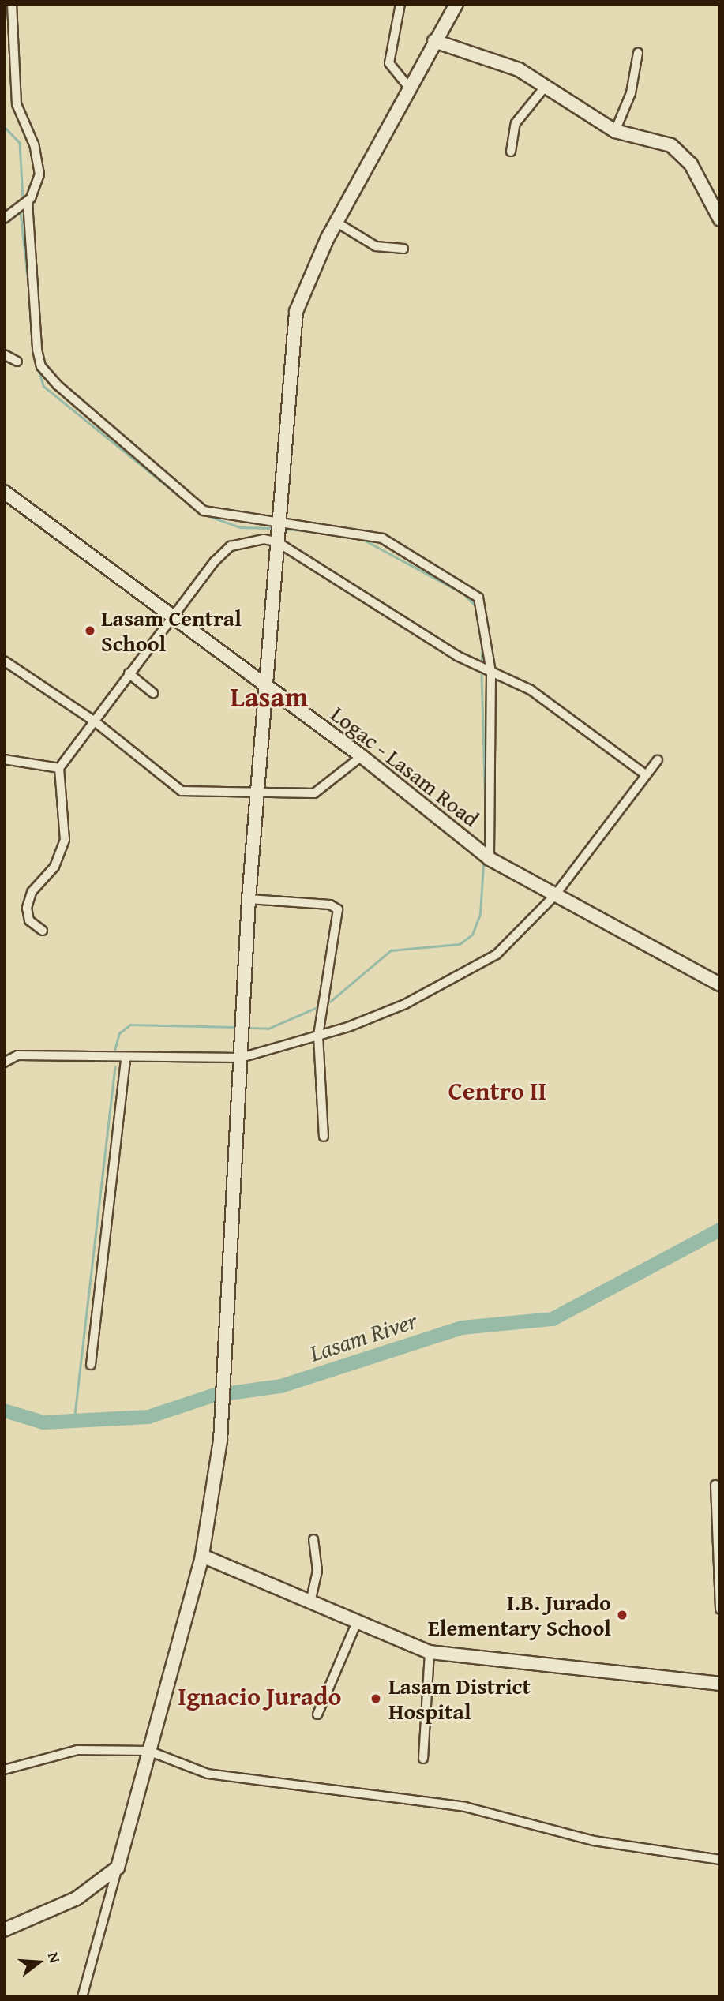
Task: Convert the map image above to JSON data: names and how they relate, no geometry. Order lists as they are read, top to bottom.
{
  "streets": {
    "street": ["Logac - Lasam Road"]
  },
  "districts": ["Lasam", "Centro II", "Ignacio Jurado"],
  "water": ["Lasam River"],
  "places": ["Lasam Central School", "I.B. Jurado Elementary School", "Lasam District Hospital"],
  "north": "right"
}
